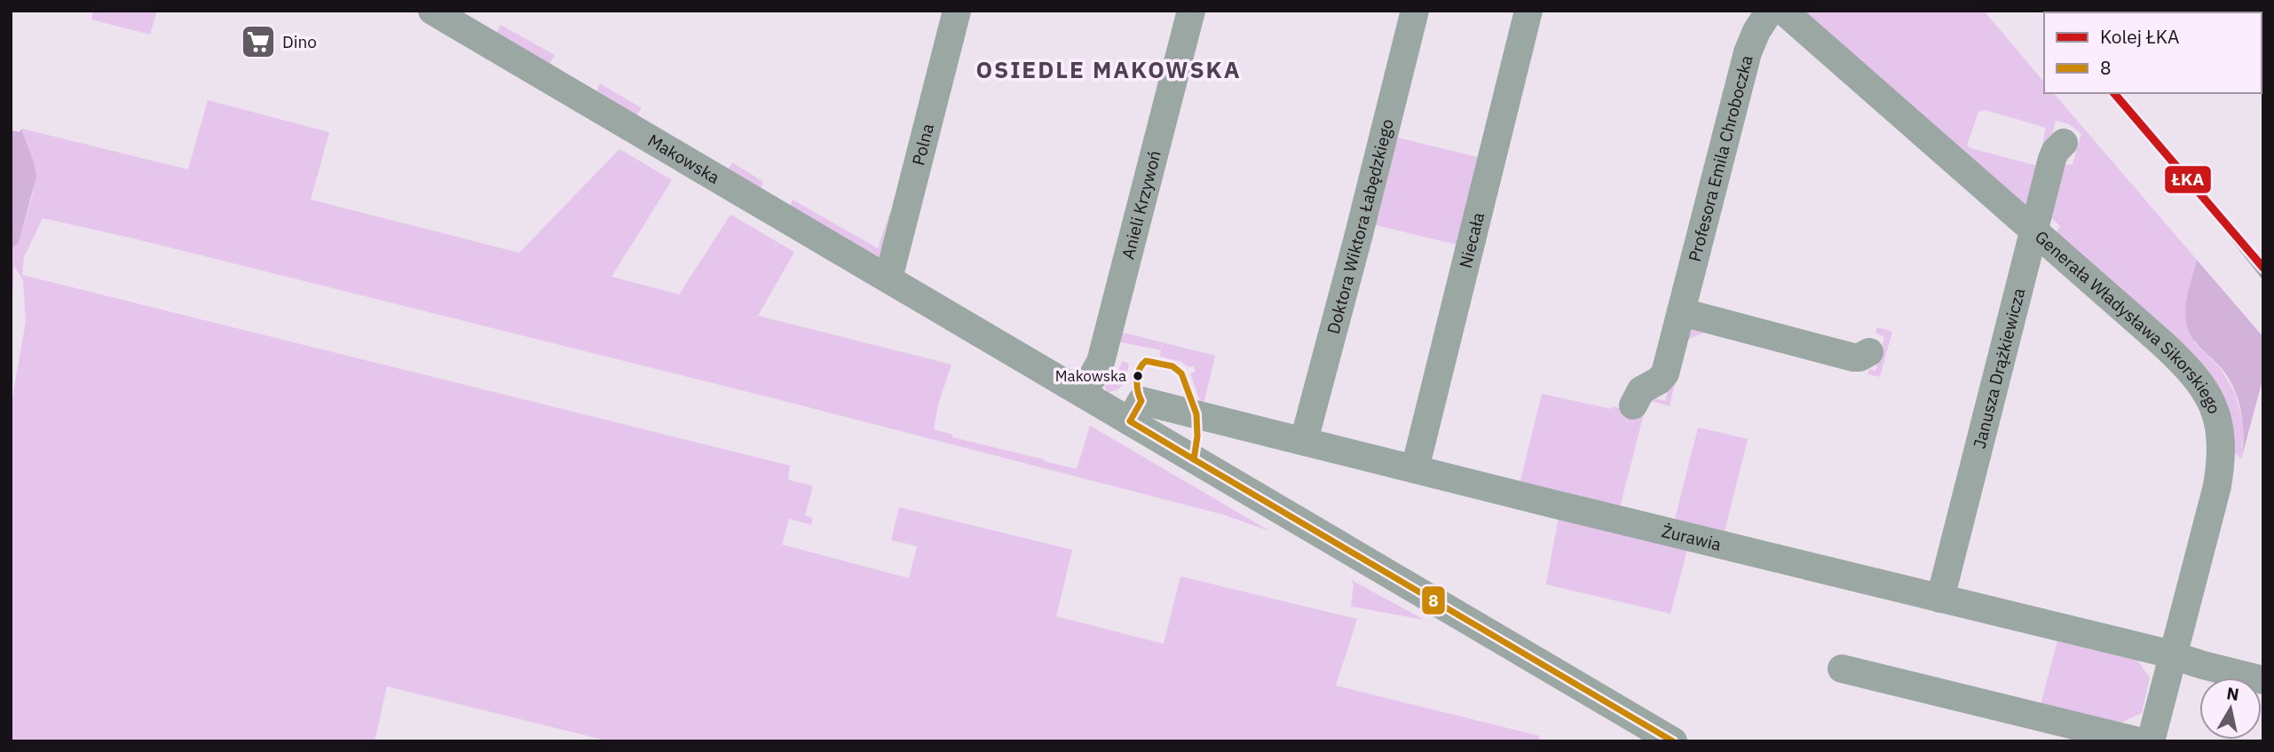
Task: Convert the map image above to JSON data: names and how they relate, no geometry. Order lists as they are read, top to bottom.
{
  "streets": {
    "street": [
      "Polna",
      "Makowska",
      "Profesora Emila Chroboczka",
      "Anieli Krzywoń",
      "Doktora Wiktora Łabędzkiego",
      "Niecała",
      "Generała Władysława Sikorskiego",
      "Janusza Drążkiewicza",
      "Żurawia"
    ]
  },
  "crossings": [
    ["Polna", "Makowska"],
    ["Makowska", "Anieli Krzywoń"],
    ["Makowska", "Żurawia"],
    ["Doktora Wiktora Łabędzkiego", "Żurawia"],
    ["Niecała", "Żurawia"],
    ["Generała Władysława Sikorskiego", "Janusza Drążkiewicza"],
    ["Generała Władysława Sikorskiego", "Żurawia"],
    ["Janusza Drążkiewicza", "Żurawia"]
  ],
  "districts": ["OSIEDLE MAKOWSKA"],
  "places": {
    "supermarket": ["Dino"],
    "other": ["Makowska"]
  },
  "lines": ["rail line ŁKA", "transit line 8"],
  "legend": ["Kolej ŁKA", "8"],
  "north": "top"
}
